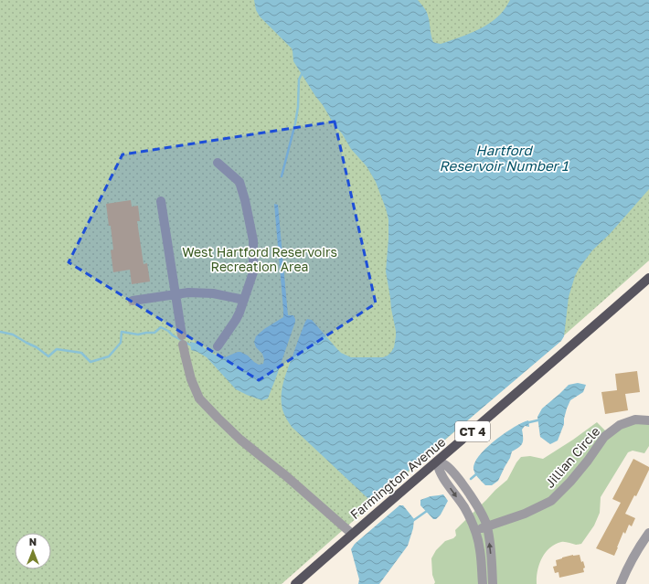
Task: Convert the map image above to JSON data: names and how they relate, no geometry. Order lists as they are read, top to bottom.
{
  "streets": {
    "main road": ["CT 4", "Farmington Avenue"],
    "street": ["Jillian Circle"]
  },
  "water": ["Hartford Reservoir Number 1"],
  "parks": ["West Hartford Reservoirs Recreation Area"],
  "north": "top"
}
